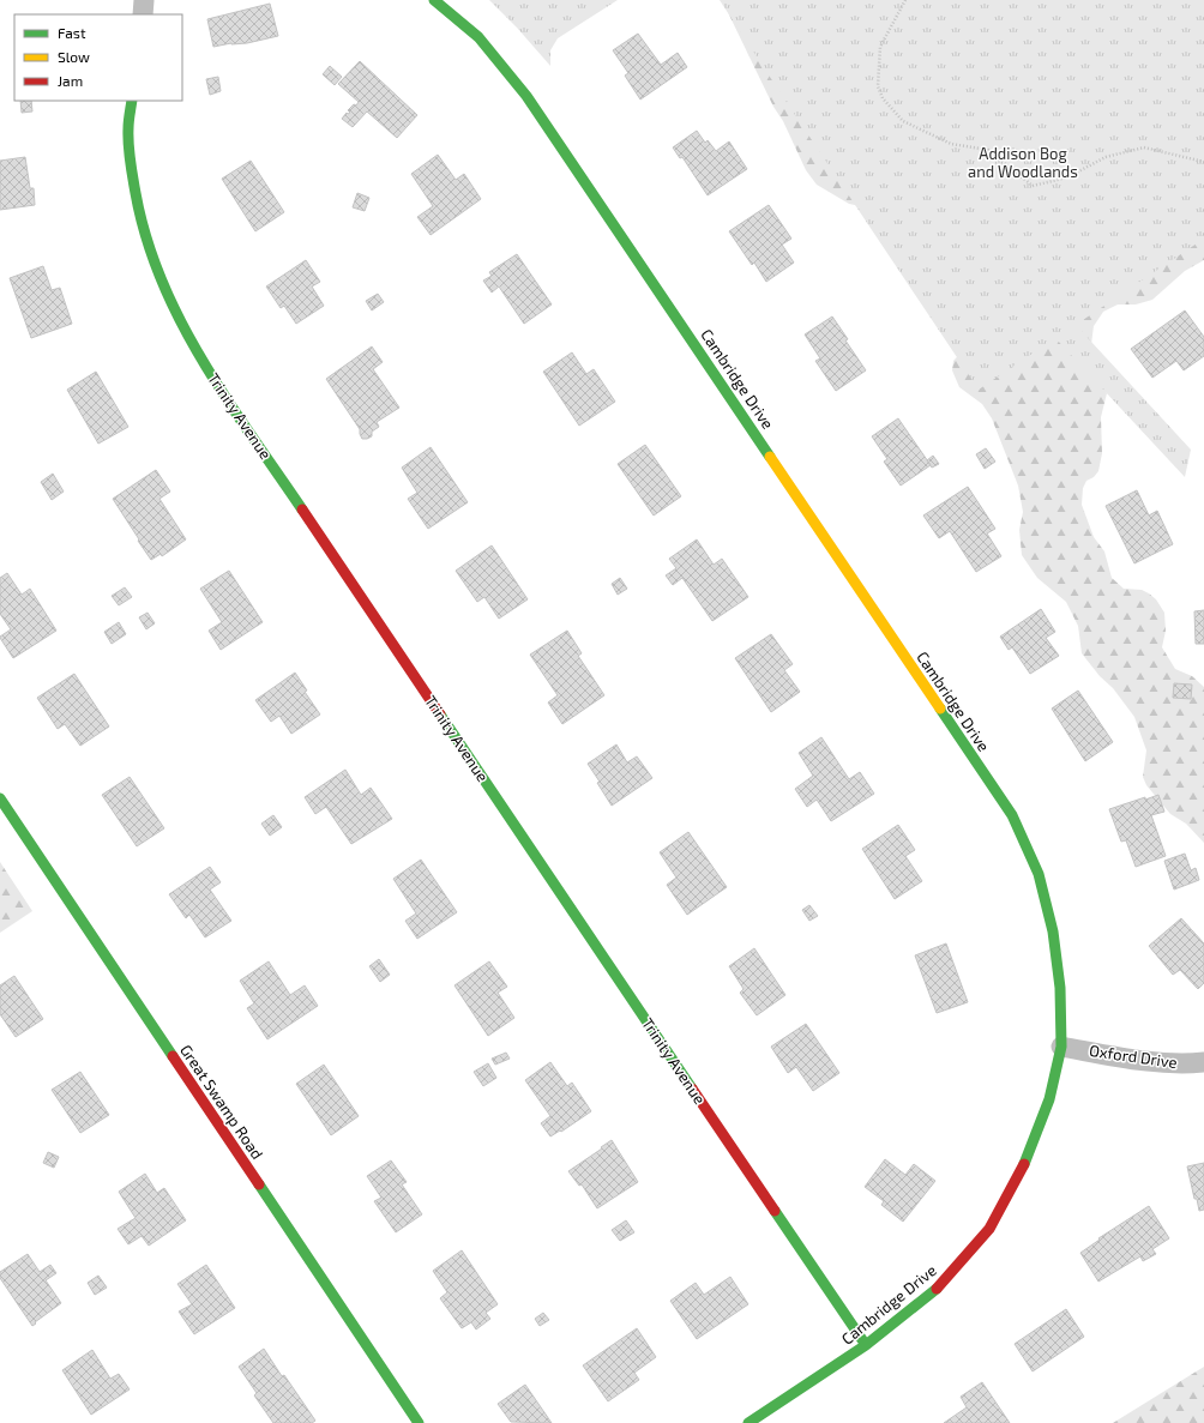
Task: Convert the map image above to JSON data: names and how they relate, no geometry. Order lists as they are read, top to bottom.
{
  "streets": {
    "street": [
      "Cambridge Drive",
      "Trinity Avenue",
      "Oxford Drive",
      "Great Swamp Road"
    ]
  },
  "crossings": [
    ["Cambridge Drive", "Trinity Avenue"],
    ["Cambridge Drive", "Oxford Drive"]
  ],
  "parks": ["Addison Bog and Woodlands"],
  "legend": ["Fast", "Slow", "Jam"]
}
